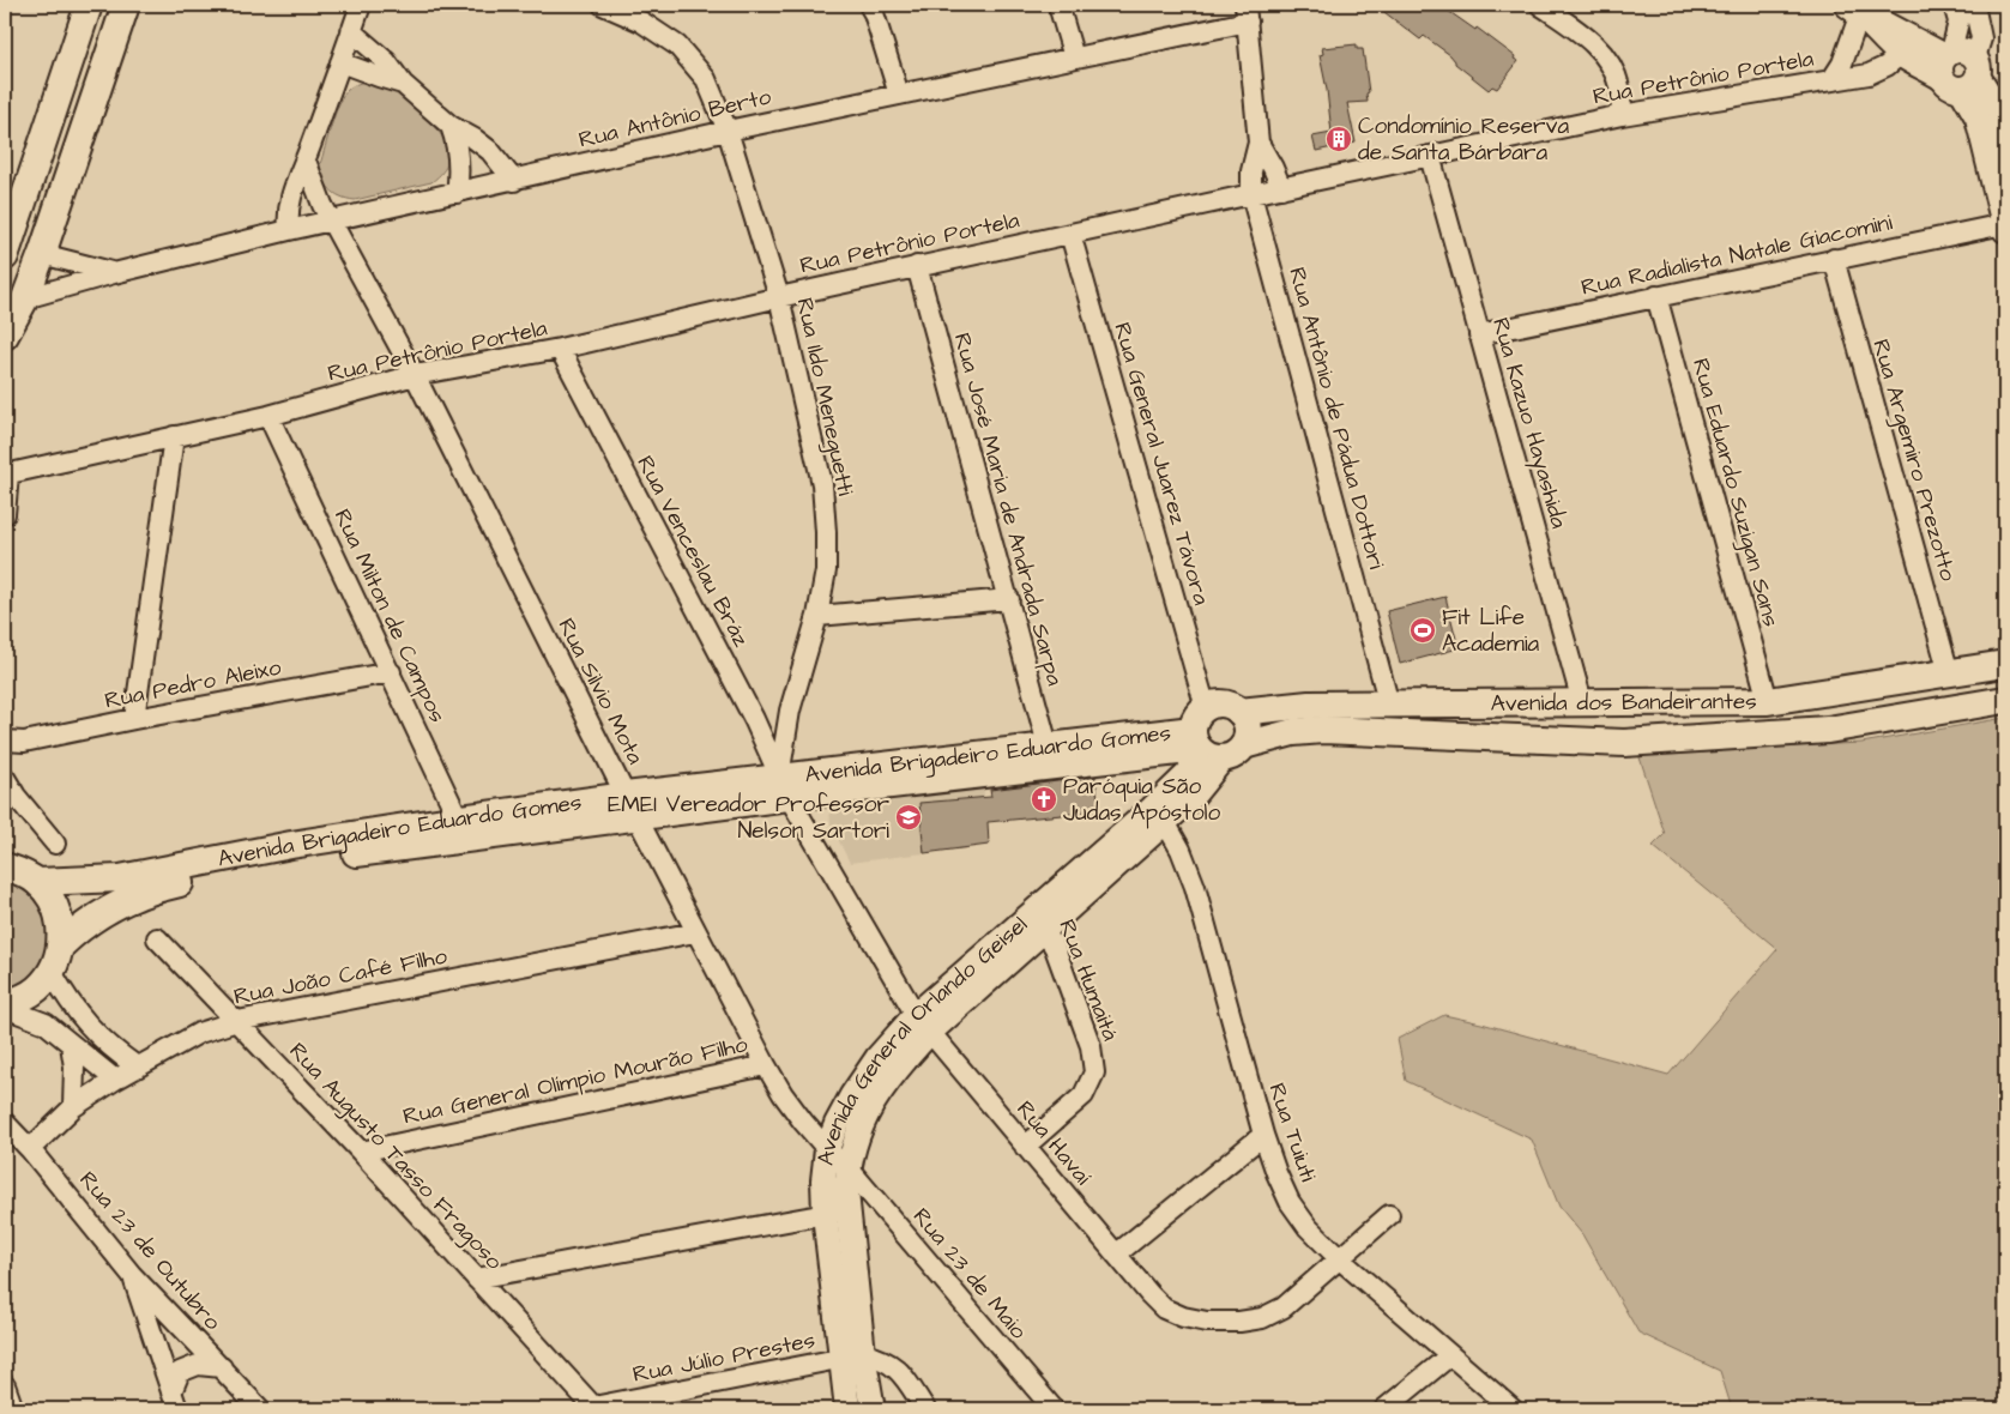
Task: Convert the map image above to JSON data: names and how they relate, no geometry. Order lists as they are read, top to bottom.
{
  "streets": {
    "main road": ["Avenida dos Bandeirantes", "Avenida Brigadeiro Eduardo Gomes"],
    "street": [
      "Rua Petrônio Portela",
      "Rua Antônio Berto",
      "Rua Radialista Natale Giacomini",
      "Rua Ildo Meneguetti",
      "Rua Antônio de Pádua Dottori",
      "Rua Kazuo Hayashida",
      "Rua Argemiro Prezotto",
      "Rua General Juarez Távora",
      "Rua Eduardo Suzigan Sans",
      "Rua José Maria de Andrada Sarpa",
      "Rua Venceslau Bráz",
      "Rua Milton de Campos",
      "Rua Pedro Aleixo",
      "Rua Silvio Mota",
      "Rua João Café Filho",
      "Rua Humaitá",
      "Avenida General Orlando Geisel",
      "Rua General Olímpio Mourão Filho",
      "Rua Tuiuti",
      "Rua Havaí",
      "Rua Augusto Tasso Fragoso",
      "Rua 23 de Outubro",
      "Rua 23 de Maio",
      "Rua Júlio Prestes"
    ]
  },
  "crossings": [
    ["Rua Petrônio Portela", "Rua Ildo Meneguetti"],
    ["Rua Petrônio Portela", "Rua Antônio de Pádua Dottori"],
    ["Rua Petrônio Portela", "Rua Kazuo Hayashida"],
    ["Rua Petrônio Portela", "Rua General Juarez Távora"],
    ["Rua Petrônio Portela", "Rua José Maria de Andrada Sarpa"],
    ["Rua Petrônio Portela", "Rua Venceslau Bráz"],
    ["Rua Petrônio Portela", "Rua Milton de Campos"],
    ["Rua Petrônio Portela", "Rua Silvio Mota"],
    ["Rua Antônio Berto", "Rua Ildo Meneguetti"],
    ["Rua Antônio Berto", "Rua Antônio de Pádua Dottori"],
    ["Rua Antônio Berto", "Rua Silvio Mota"],
    ["Rua Radialista Natale Giacomini", "Rua Kazuo Hayashida"],
    ["Rua Radialista Natale Giacomini", "Rua Argemiro Prezotto"],
    ["Rua Radialista Natale Giacomini", "Rua Eduardo Suzigan Sans"],
    ["Rua Ildo Meneguetti", "Rua Venceslau Bráz"],
    ["Rua Ildo Meneguetti", "Avenida Brigadeiro Eduardo Gomes"],
    ["Rua Ildo Meneguetti", "Rua Havaí"],
    ["Rua Antônio de Pádua Dottori", "Avenida dos Bandeirantes"],
    ["Rua Kazuo Hayashida", "Avenida dos Bandeirantes"],
    ["Rua Argemiro Prezotto", "Avenida dos Bandeirantes"],
    ["Rua General Juarez Távora", "Avenida dos Bandeirantes"],
    ["Rua General Juarez Távora", "Avenida Brigadeiro Eduardo Gomes"],
    ["Rua General Juarez Távora", "Avenida General Orlando Geisel"],
    ["Rua Eduardo Suzigan Sans", "Avenida dos Bandeirantes"],
    ["Rua José Maria de Andrada Sarpa", "Avenida Brigadeiro Eduardo Gomes"],
    ["Rua Venceslau Bráz", "Avenida Brigadeiro Eduardo Gomes"],
    ["Rua Venceslau Bráz", "Rua Havaí"],
    ["Rua Milton de Campos", "Rua Pedro Aleixo"],
    ["Rua Milton de Campos", "Avenida Brigadeiro Eduardo Gomes"],
    ["Rua Silvio Mota", "Avenida Brigadeiro Eduardo Gomes"],
    ["Rua Silvio Mota", "Rua João Café Filho"],
    ["Rua Silvio Mota", "Avenida General Orlando Geisel"],
    ["Rua Silvio Mota", "Rua General Olímpio Mourão Filho"],
    ["Rua Silvio Mota", "Rua 23 de Maio"],
    ["Avenida dos Bandeirantes", "Avenida Brigadeiro Eduardo Gomes"],
    ["Avenida dos Bandeirantes", "Avenida General Orlando Geisel"],
    ["Avenida Brigadeiro Eduardo Gomes", "Avenida General Orlando Geisel"],
    ["Avenida Brigadeiro Eduardo Gomes", "Rua Havaí"],
    ["Rua João Café Filho", "Rua Augusto Tasso Fragoso"],
    ["Rua João Café Filho", "Rua 23 de Outubro"],
    ["Rua Humaitá", "Avenida General Orlando Geisel"],
    ["Rua Humaitá", "Rua Havaí"],
    ["Avenida General Orlando Geisel", "Rua Tuiuti"],
    ["Avenida General Orlando Geisel", "Rua Havaí"],
    ["Avenida General Orlando Geisel", "Rua 23 de Maio"],
    ["Avenida General Orlando Geisel", "Rua Júlio Prestes"],
    ["Rua General Olímpio Mourão Filho", "Rua Augusto Tasso Fragoso"],
    ["Rua Tuiuti", "Rua Havaí"],
    ["Rua Augusto Tasso Fragoso", "Rua Júlio Prestes"]
  ],
  "places": {
    "building": ["Condomínio Reserva de Santa Bárbara"],
    "sports": ["Fit Life Academia"],
    "church": ["Paróquia São Judas Apóstolo"],
    "school or university": ["EMEI Vereador Professor Nelson Sartori"]
  }
}
